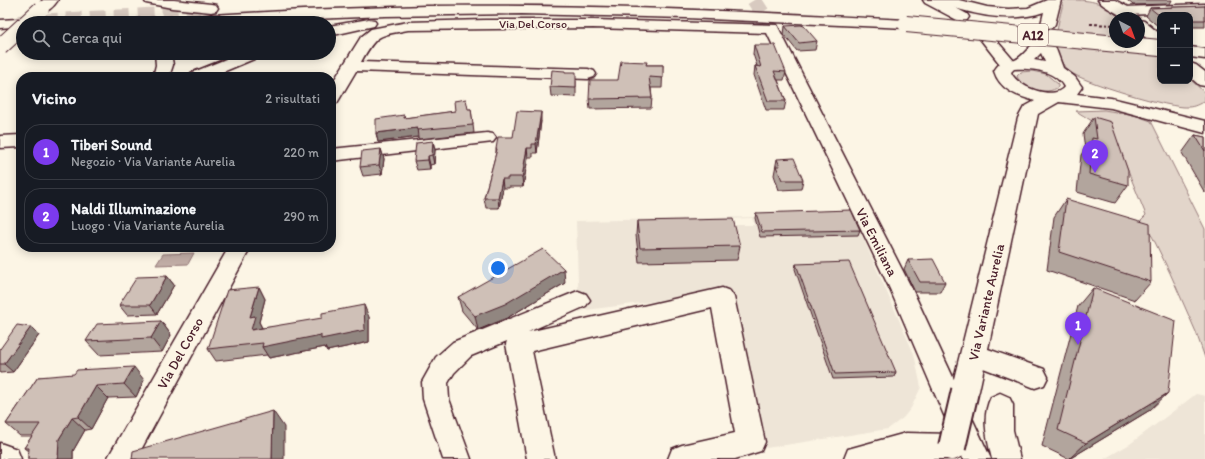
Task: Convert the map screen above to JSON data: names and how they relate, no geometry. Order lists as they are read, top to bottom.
{
  "streets": {
    "main road": ["A12", "Via Variante Aurelia"],
    "street": ["Via Del Corso", "Via Emiliana"]
  },
  "crossings": [
    ["Via Del Corso", "Via Emiliana"],
    ["Via Emiliana", "Via Variante Aurelia"]
  ],
  "north": "bottom right",
  "page": {
    "map_buttons": ["+", "−"],
    "search": "Cerca qui",
    "heading": ["Vicino", "2 risultati"],
    "list": [
      {
        "mark": "1",
        "name": "Tiberi Sound",
        "note": "Negozio · Via Variante Aurelia",
        "value": "220 m"
      },
      {
        "mark": "2",
        "name": "Naldi Illuminazione",
        "note": "Luogo · Via Variante Aurelia",
        "value": "290 m"
      }
    ],
    "pins": ["2", "1"]
  }
}
